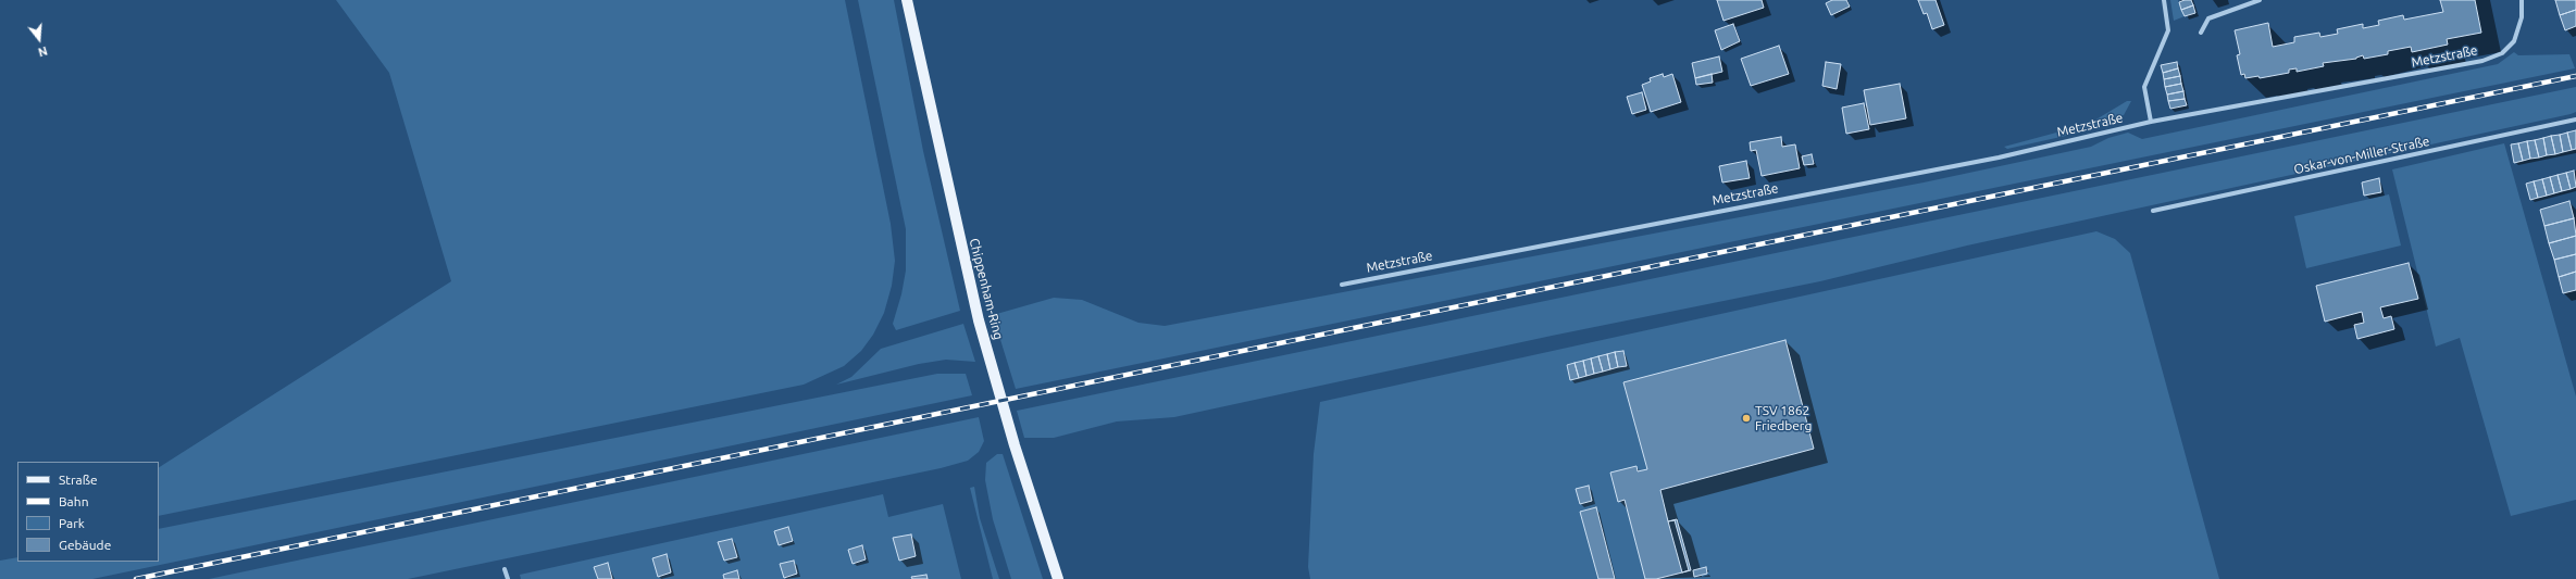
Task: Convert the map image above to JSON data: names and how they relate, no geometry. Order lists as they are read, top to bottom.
{
  "streets": {
    "main road": ["Chippenham-Ring"],
    "street": ["Metzstraße", "Oskar-von-Miller-Straße"]
  },
  "places": ["TSV 1862 Friedberg"],
  "legend": [
    "Straße",
    "Bahn",
    "Park",
    "Gebäude"
  ],
  "north": "bottom"
}
